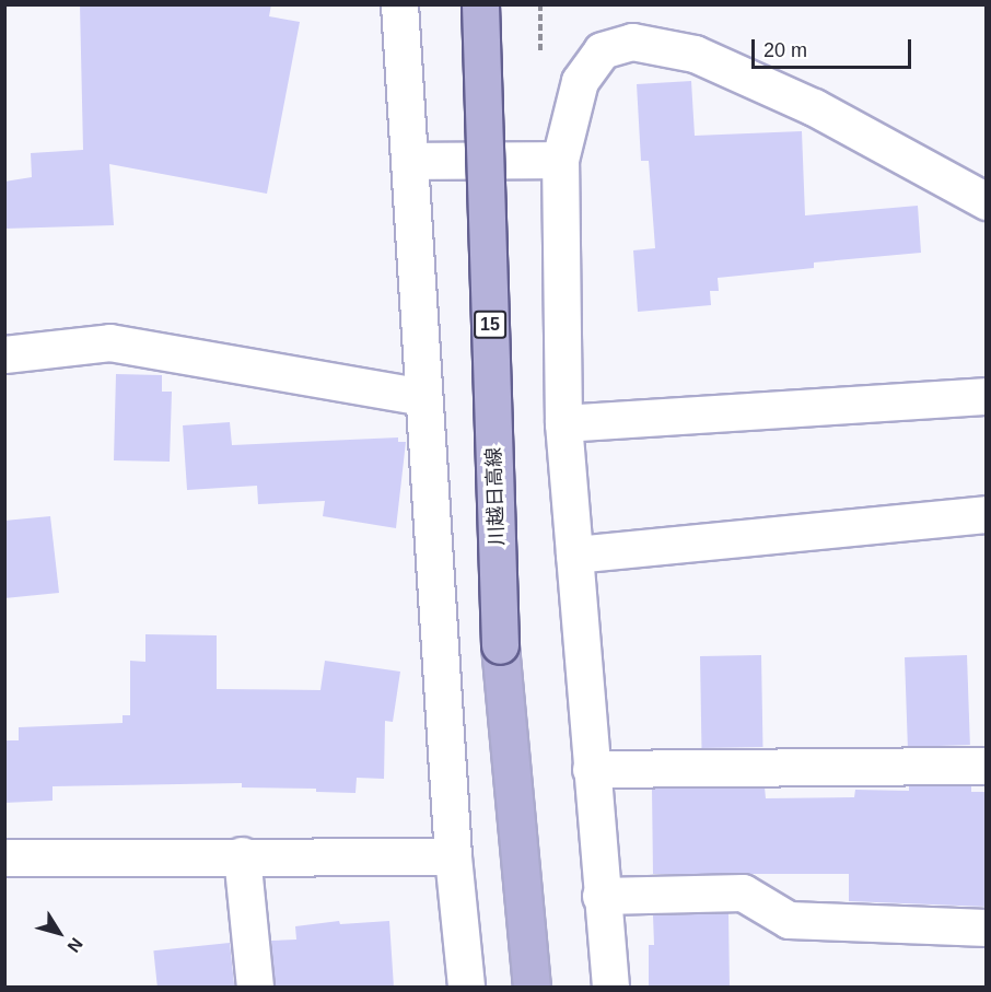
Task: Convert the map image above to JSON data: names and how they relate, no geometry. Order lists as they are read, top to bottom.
{
  "streets": {
    "main road": ["15", "川越日高線"]
  },
  "scale_bar": "20 m",
  "north": "bottom right"
}
